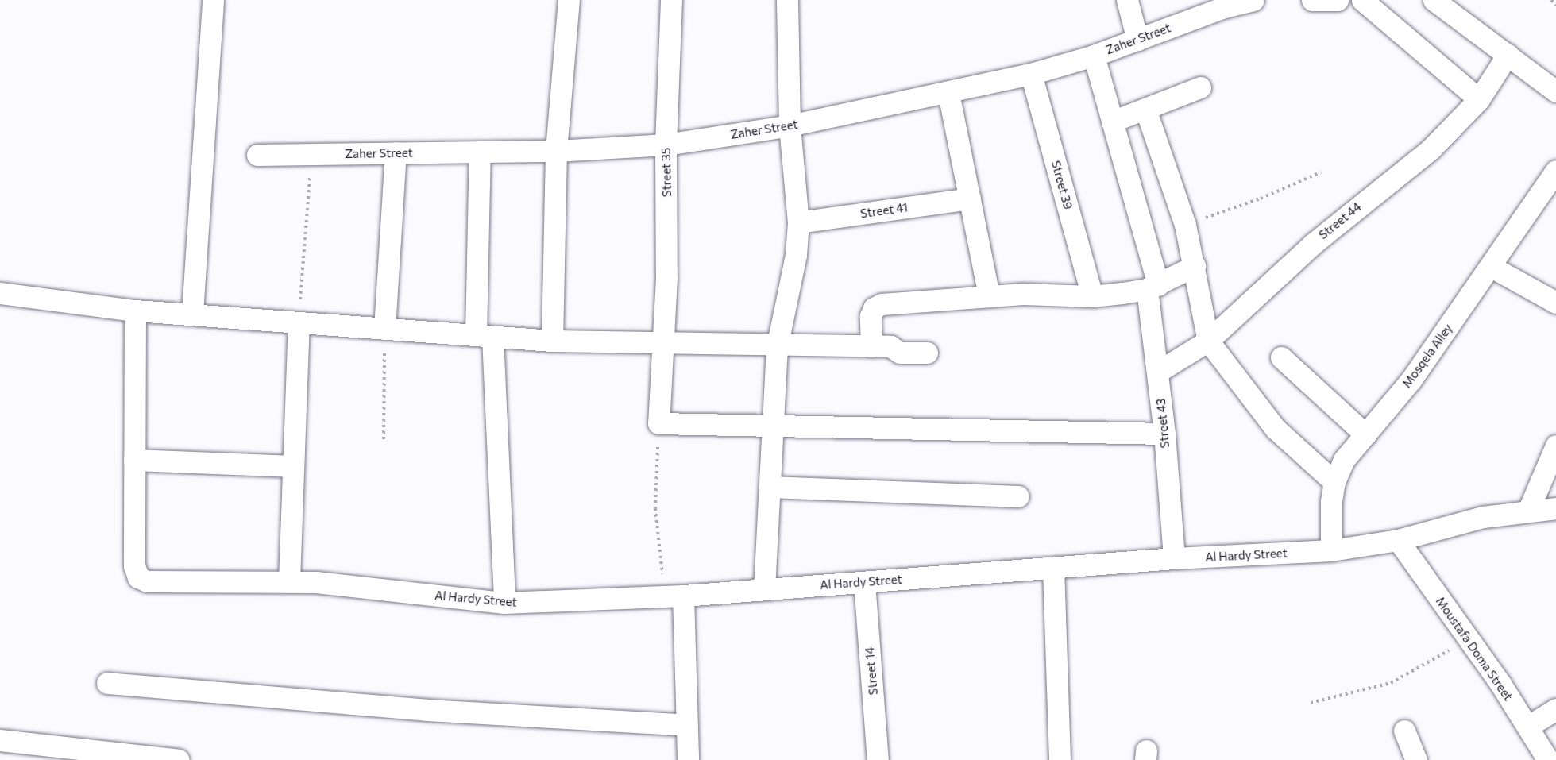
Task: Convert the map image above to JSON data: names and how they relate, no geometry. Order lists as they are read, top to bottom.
{
  "streets": {
    "street": [
      "Zaher Street",
      "Street 35",
      "Street 39",
      "Street 41",
      "Street 44",
      "Mosqela Alley",
      "Street 43",
      "Al Hardy Street",
      "Moustafa Doma Street",
      "Street 14"
    ]
  },
  "crossings": [
    ["Zaher Street", "Street 35"],
    ["Zaher Street", "Street 39"],
    ["Zaher Street", "Street 43"],
    ["Street 44", "Street 43"],
    ["Mosqela Alley", "Al Hardy Street"],
    ["Street 43", "Al Hardy Street"],
    ["Al Hardy Street", "Moustafa Doma Street"],
    ["Al Hardy Street", "Street 14"]
  ]
}
